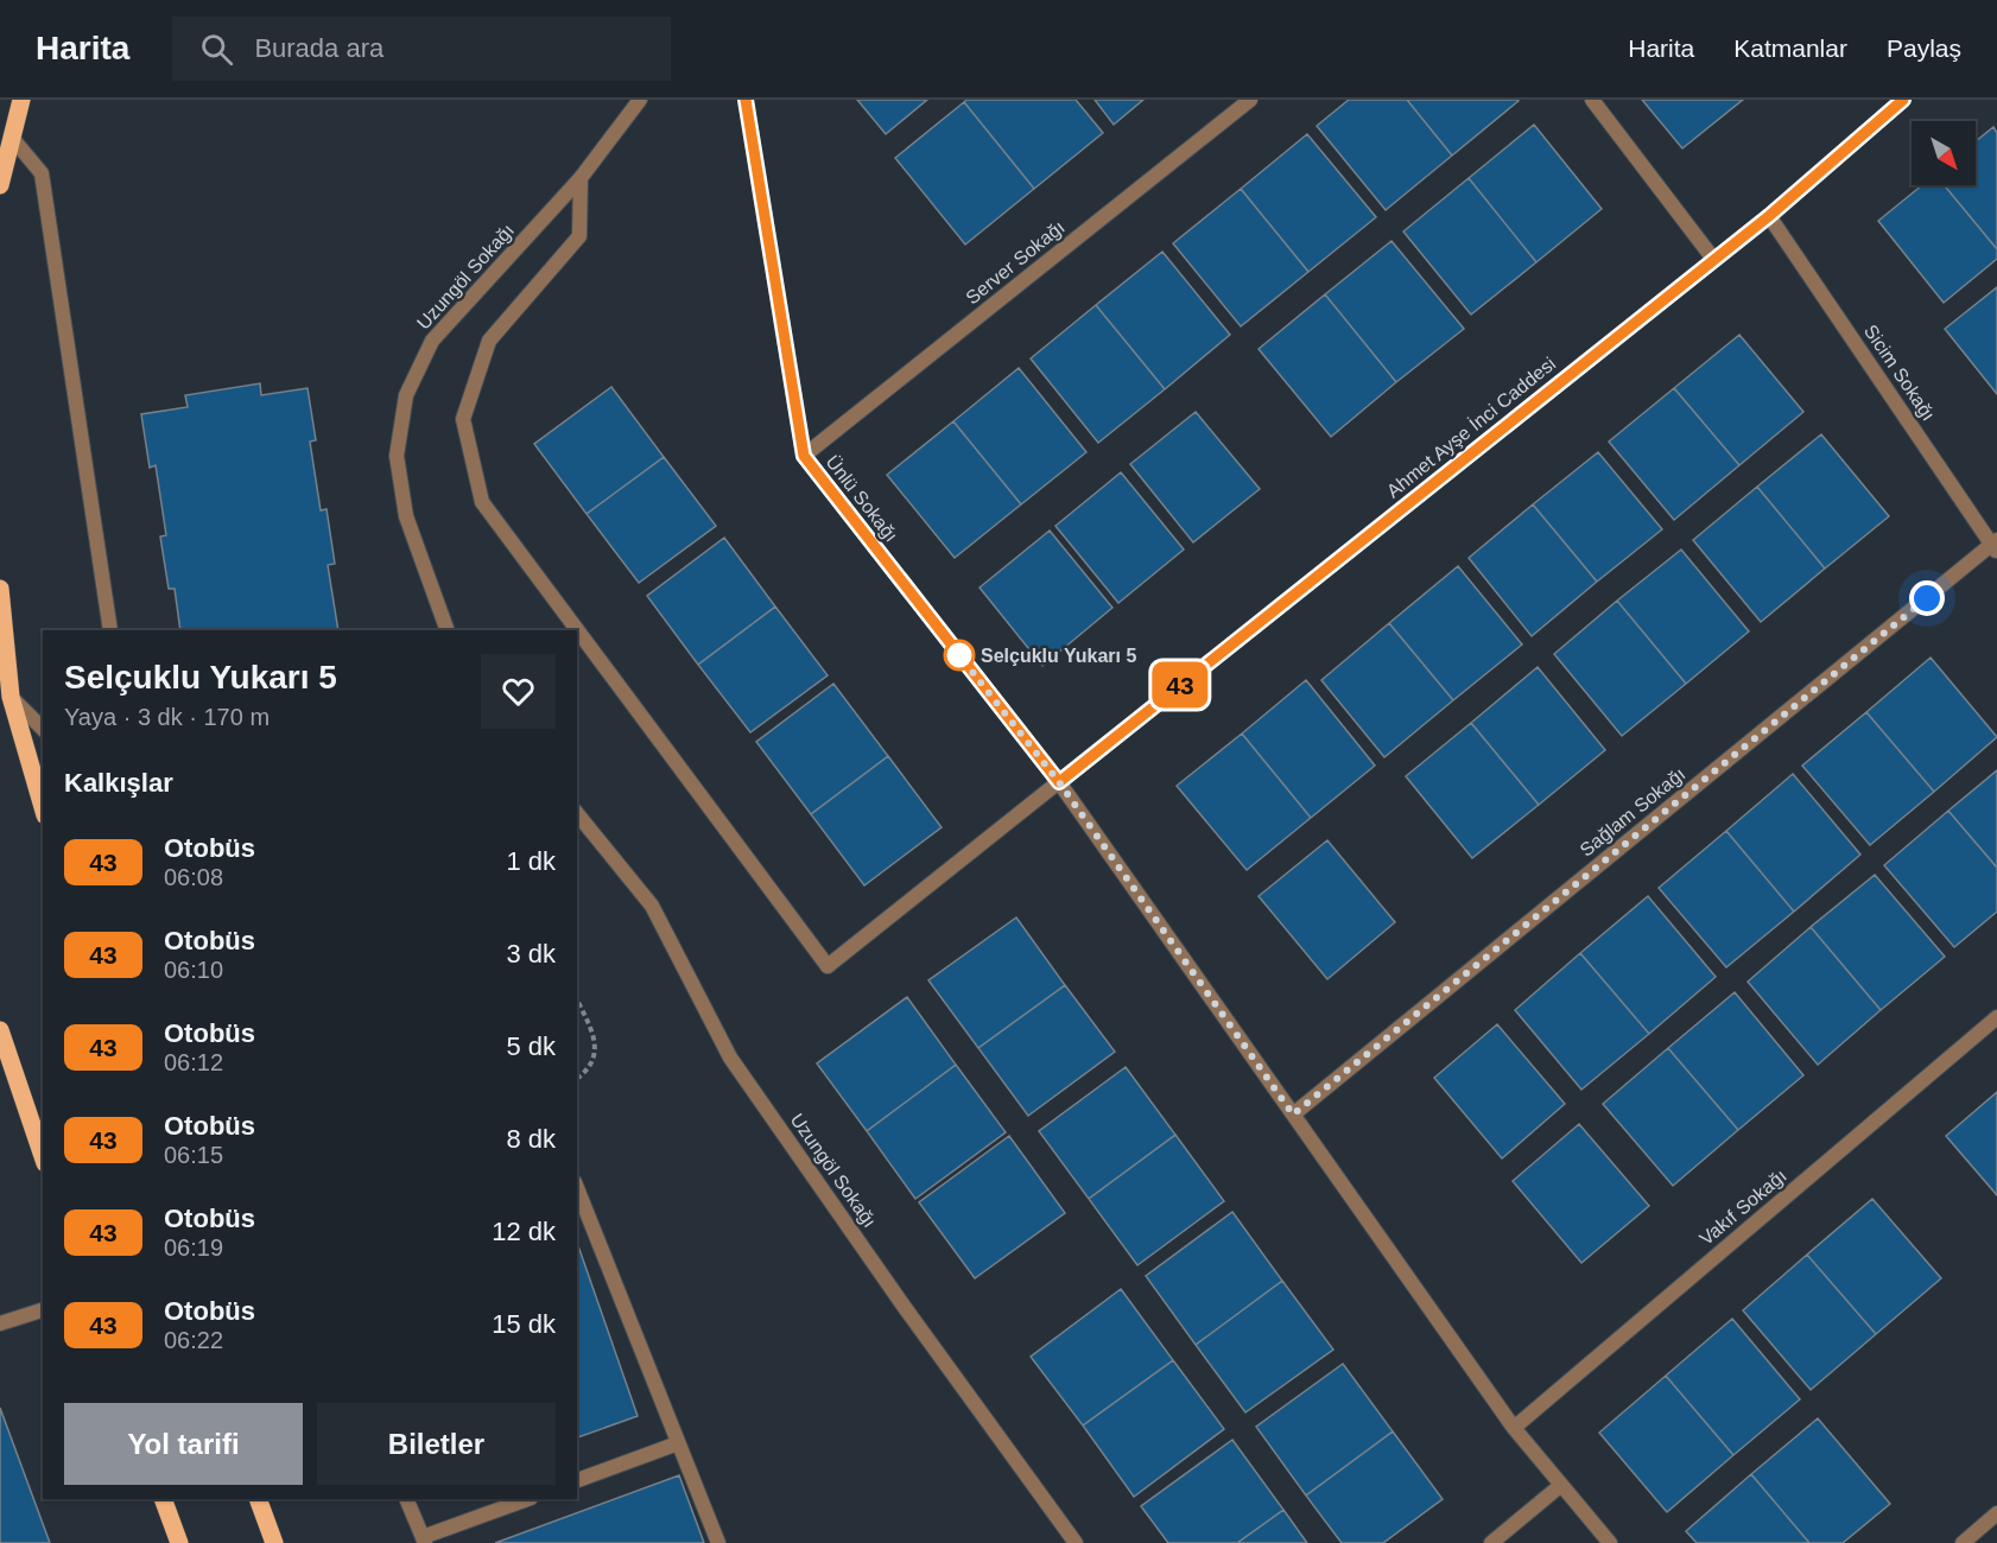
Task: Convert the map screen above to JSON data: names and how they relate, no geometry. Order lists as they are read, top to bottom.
{
  "streets": {
    "street": [
      "Server Sokağı",
      "Uzungöl Sokağı",
      "Sicim Sokağı",
      "Ahmet Ayşe İnci Caddesi",
      "Ünlü Sokağı",
      "Sağlam Sokağı",
      "Vakıf Sokağı"
    ]
  },
  "crossings": [
    ["Server Sokağı", "Ünlü Sokağı"],
    ["Uzungöl Sokağı", "Ahmet Ayşe İnci Caddesi"],
    ["Sicim Sokağı", "Ahmet Ayşe İnci Caddesi"],
    ["Sicim Sokağı", "Sağlam Sokağı"],
    ["Ahmet Ayşe İnci Caddesi", "Ünlü Sokağı"],
    ["Ünlü Sokağı", "Sağlam Sokağı"],
    ["Ünlü Sokağı", "Vakıf Sokağı"]
  ],
  "places": ["Selçuklu Yukarı 5"],
  "lines": ["bus line 43"],
  "north": "bottom right",
  "page": {
    "header": "Harita",
    "search": "Burada ara",
    "nav": ["Harita", "Katmanlar", "Paylaş"],
    "on_map": "43",
    "heading": [
      ["Selçuklu Yukarı 5", "Yaya · 3 dk · 170 m"],
      "Kalkışlar"
    ],
    "list": [
      {
        "mark": "43",
        "name": "Otobüs",
        "note": "06:08",
        "value": "1 dk"
      },
      {
        "mark": "43",
        "name": "Otobüs",
        "note": "06:10",
        "value": "3 dk"
      },
      {
        "mark": "43",
        "name": "Otobüs",
        "note": "06:12",
        "value": "5 dk"
      },
      {
        "mark": "43",
        "name": "Otobüs",
        "note": "06:15",
        "value": "8 dk"
      },
      {
        "mark": "43",
        "name": "Otobüs",
        "note": "06:19",
        "value": "12 dk"
      },
      {
        "mark": "43",
        "name": "Otobüs",
        "note": "06:22",
        "value": "15 dk"
      }
    ],
    "buttons": ["Yol tarifi", "Biletler"]
  }
}
